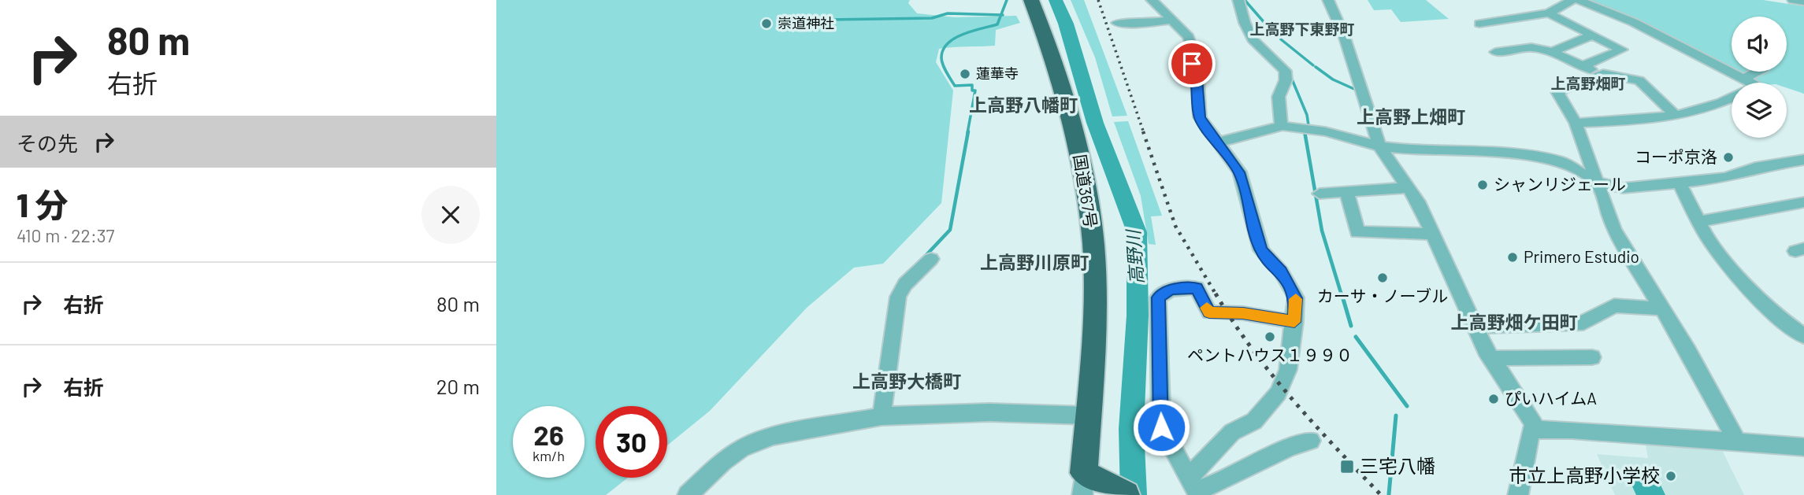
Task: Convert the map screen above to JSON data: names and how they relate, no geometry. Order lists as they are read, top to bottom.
{
  "streets": {
    "highway": ["国道367号"]
  },
  "districts": [
    "上高野下東野町",
    "上高野畑町",
    "上高野八幡町",
    "上高野上畑町",
    "上高野川原町",
    "上高野畑ケ田町",
    "上高野大橋町"
  ],
  "water": ["高野川"],
  "places": {
    "other": [
      "崇道神社",
      "蓮華寺",
      "コーポ京洛",
      "シャンリジェール",
      "Primero Estudio",
      "カーサ・ノーブル",
      "ペントハウス１９９０",
      "ぴいハイムA",
      "市立上高野小学校"
    ],
    "transit": ["三宅八幡"]
  },
  "page": {
    "turn": ["80 m", "右折"],
    "then": "その先",
    "heading": ["1 分", "410 m · 22:37"],
    "list": [
      {
        "name": "右折",
        "value": "80 m"
      },
      {
        "name": "右折",
        "value": "20 m"
      }
    ],
    "speed": "26 km/h",
    "limit": "30"
  }
}
